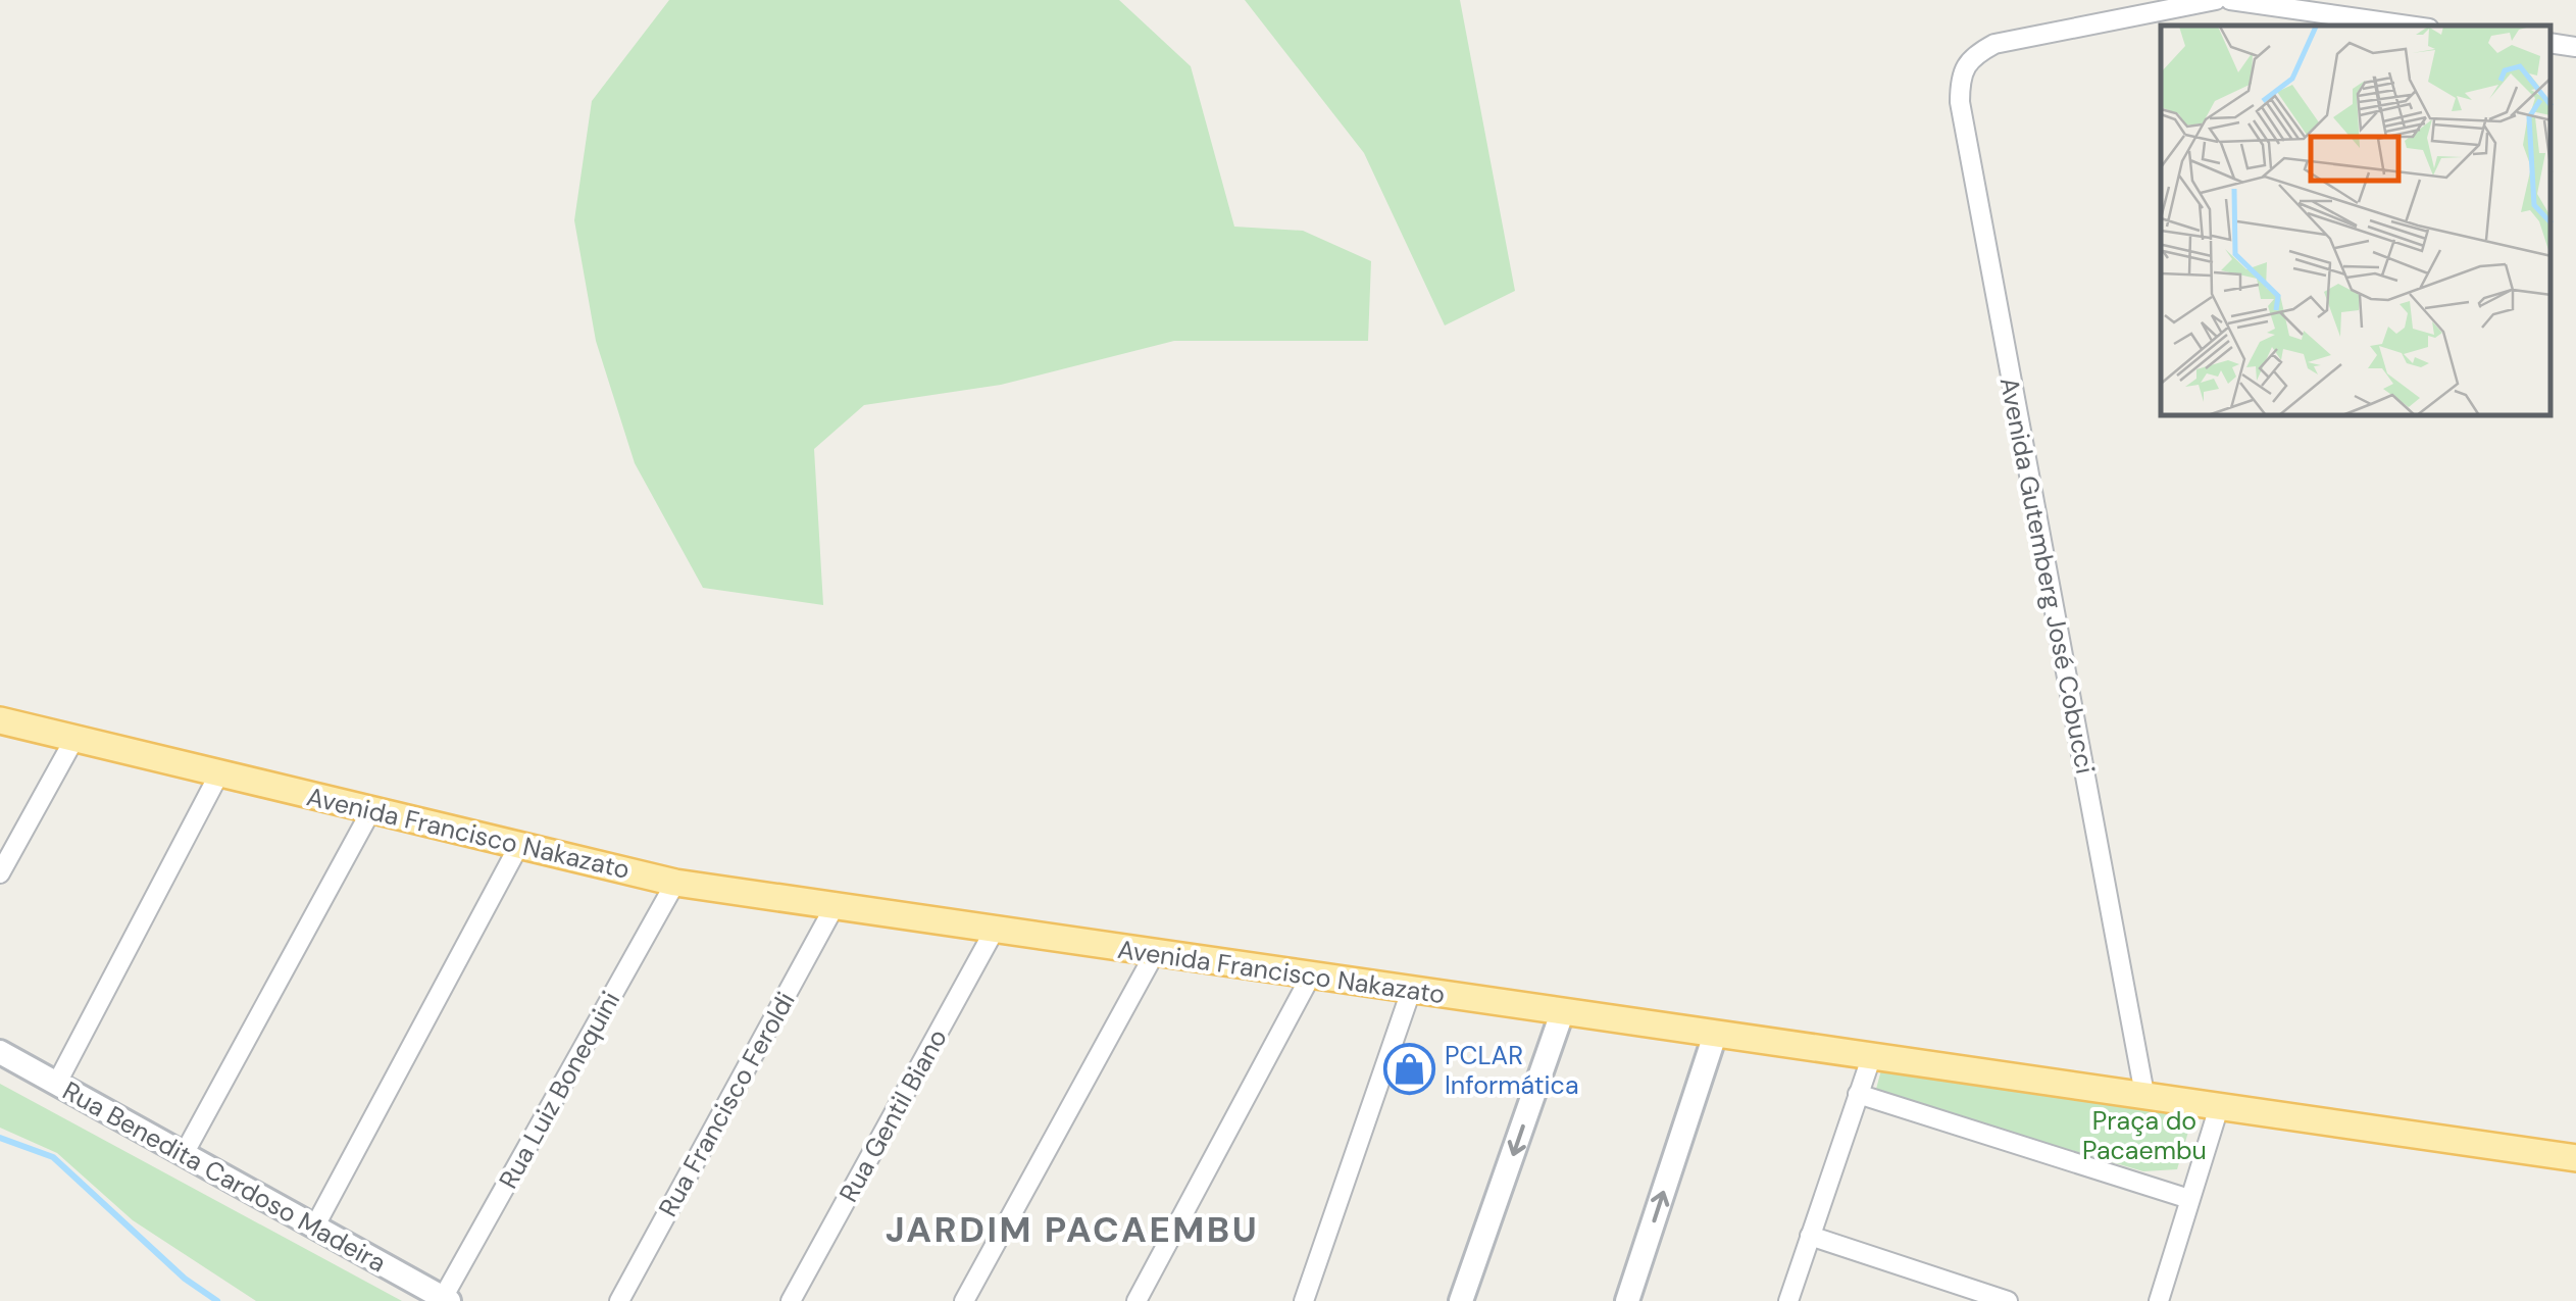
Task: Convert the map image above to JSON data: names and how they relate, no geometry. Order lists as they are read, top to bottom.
{
  "streets": {
    "main road": ["Avenida Francisco Nakazato"],
    "street": [
      "Avenida Gutemberg José Cobucci",
      "Rua Luiz Bonequini",
      "Rua Francisco Feroldi",
      "Rua Gentil Biano",
      "Rua Benedita Cardoso Madeira"
    ]
  },
  "crossings": [
    ["Avenida Gutemberg José Cobucci", "Avenida Francisco Nakazato"],
    ["Avenida Francisco Nakazato", "Rua Luiz Bonequini"],
    ["Avenida Francisco Nakazato", "Rua Francisco Feroldi"],
    ["Avenida Francisco Nakazato", "Rua Gentil Biano"],
    ["Rua Luiz Bonequini", "Rua Benedita Cardoso Madeira"]
  ],
  "districts": ["JARDIM PACAEMBU"],
  "parks": ["Praça do Pacaembu"],
  "places": {
    "shop": ["PCLAR Informática"]
  }
}
